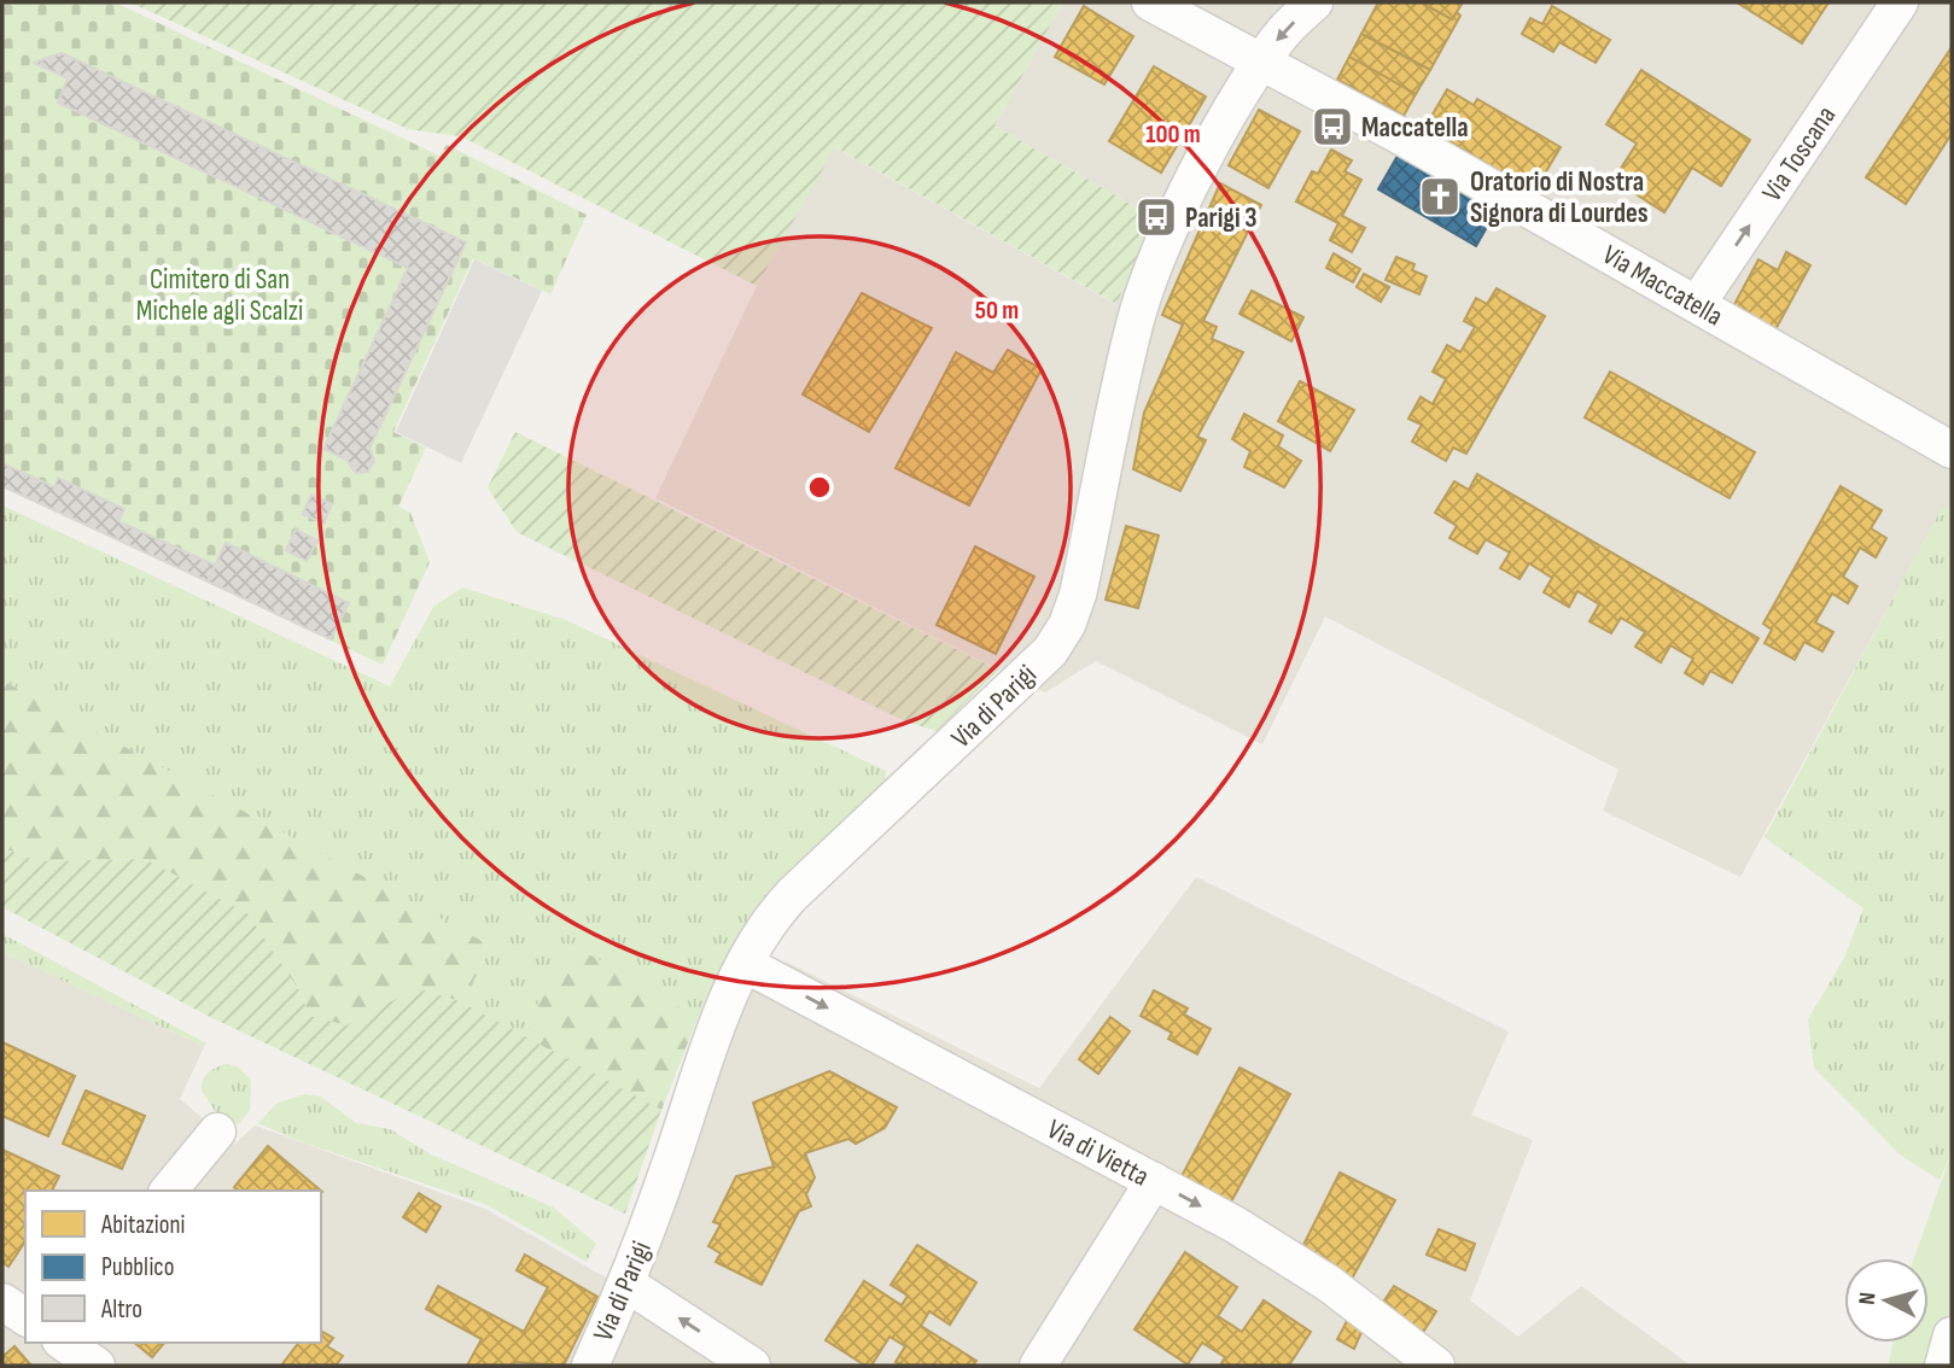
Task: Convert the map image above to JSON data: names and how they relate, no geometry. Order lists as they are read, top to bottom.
{
  "streets": {
    "street": [
      "Via Toscana",
      "Via Maccatella",
      "Via di Parigi",
      "Via di Vietta"
    ]
  },
  "crossings": [
    ["Via Toscana", "Via Maccatella"],
    ["Via Maccatella", "Via di Parigi"],
    ["Via di Parigi", "Via di Vietta"]
  ],
  "one_way": ["Via Toscana", "Via di Vietta"],
  "parks": ["Cimitero di San Michele agli Scalzi"],
  "places": {
    "bus stop": ["Maccatella", "Parigi 3"],
    "church": ["Oratorio di Nostra Signora di Lourdes"]
  },
  "legend": ["Abitazioni", "Pubblico", "Altro"],
  "north": "left",
  "rings": ["100 m", "50 m"]
}
